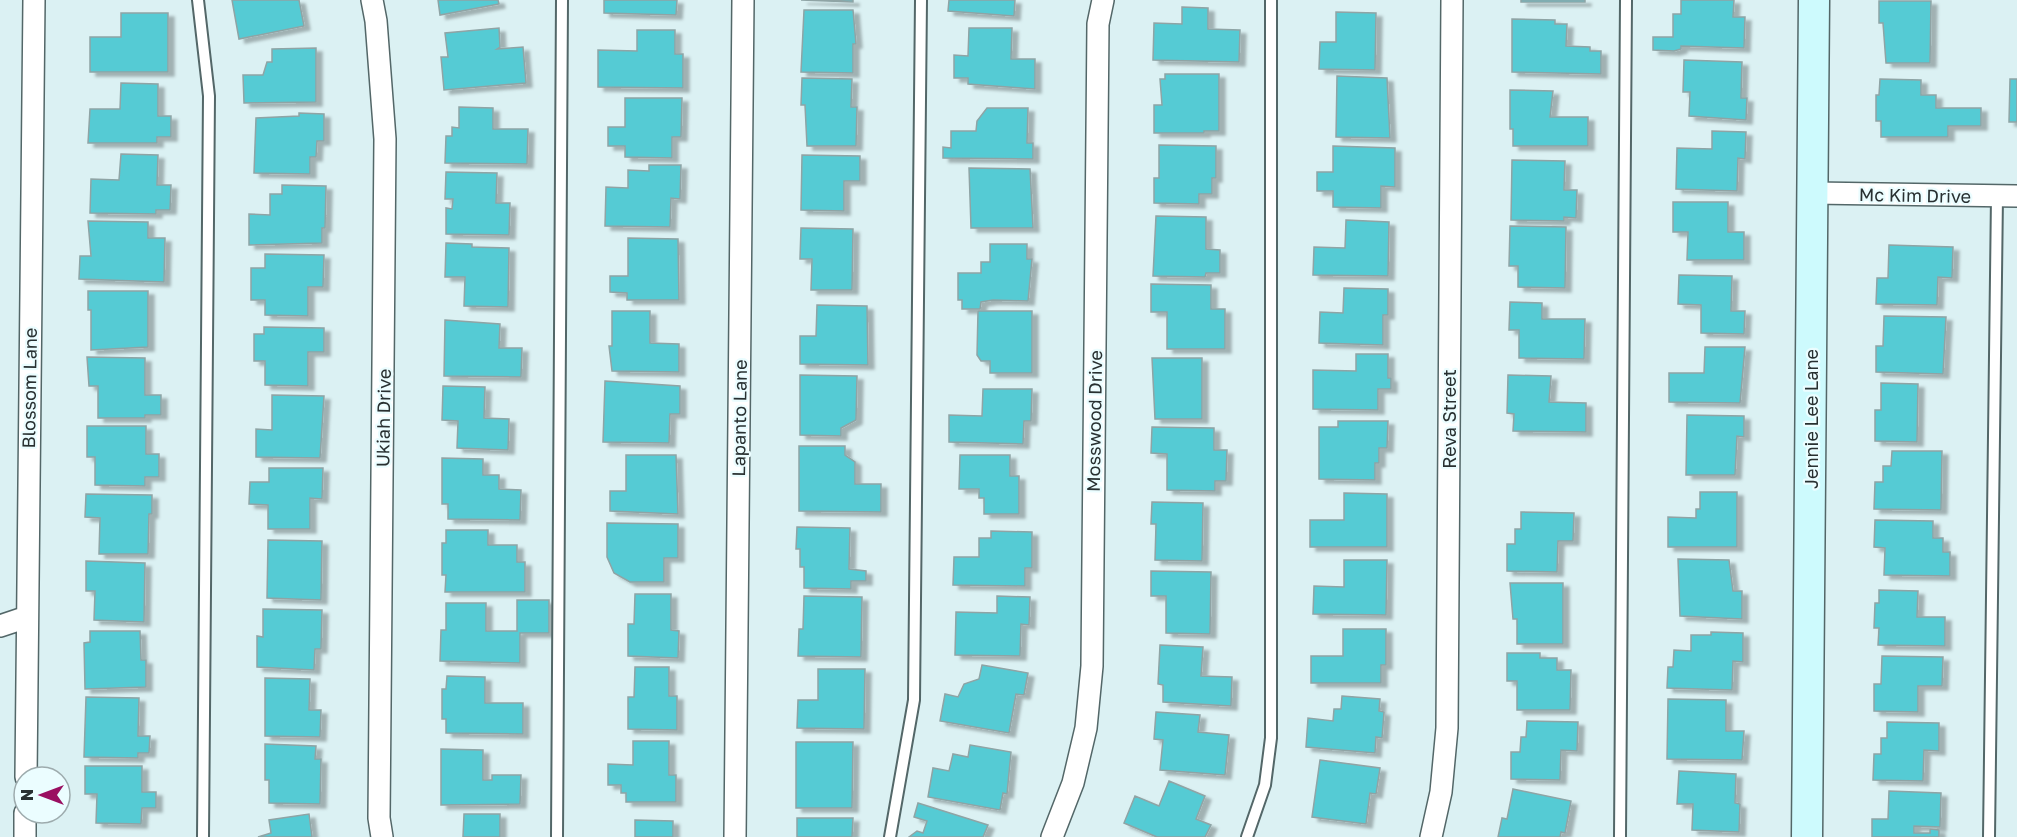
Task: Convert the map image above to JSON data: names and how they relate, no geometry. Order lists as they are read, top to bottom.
{
  "streets": {
    "street": [
      "Mc Kim Drive",
      "Blossom Lane",
      "Ukiah Drive",
      "Lapanto Lane",
      "Reva Street",
      "Jennie Lee Lane",
      "Mosswood Drive"
    ]
  },
  "crossings": [
    ["Mc Kim Drive", "Jennie Lee Lane"]
  ],
  "north": "left"
}
